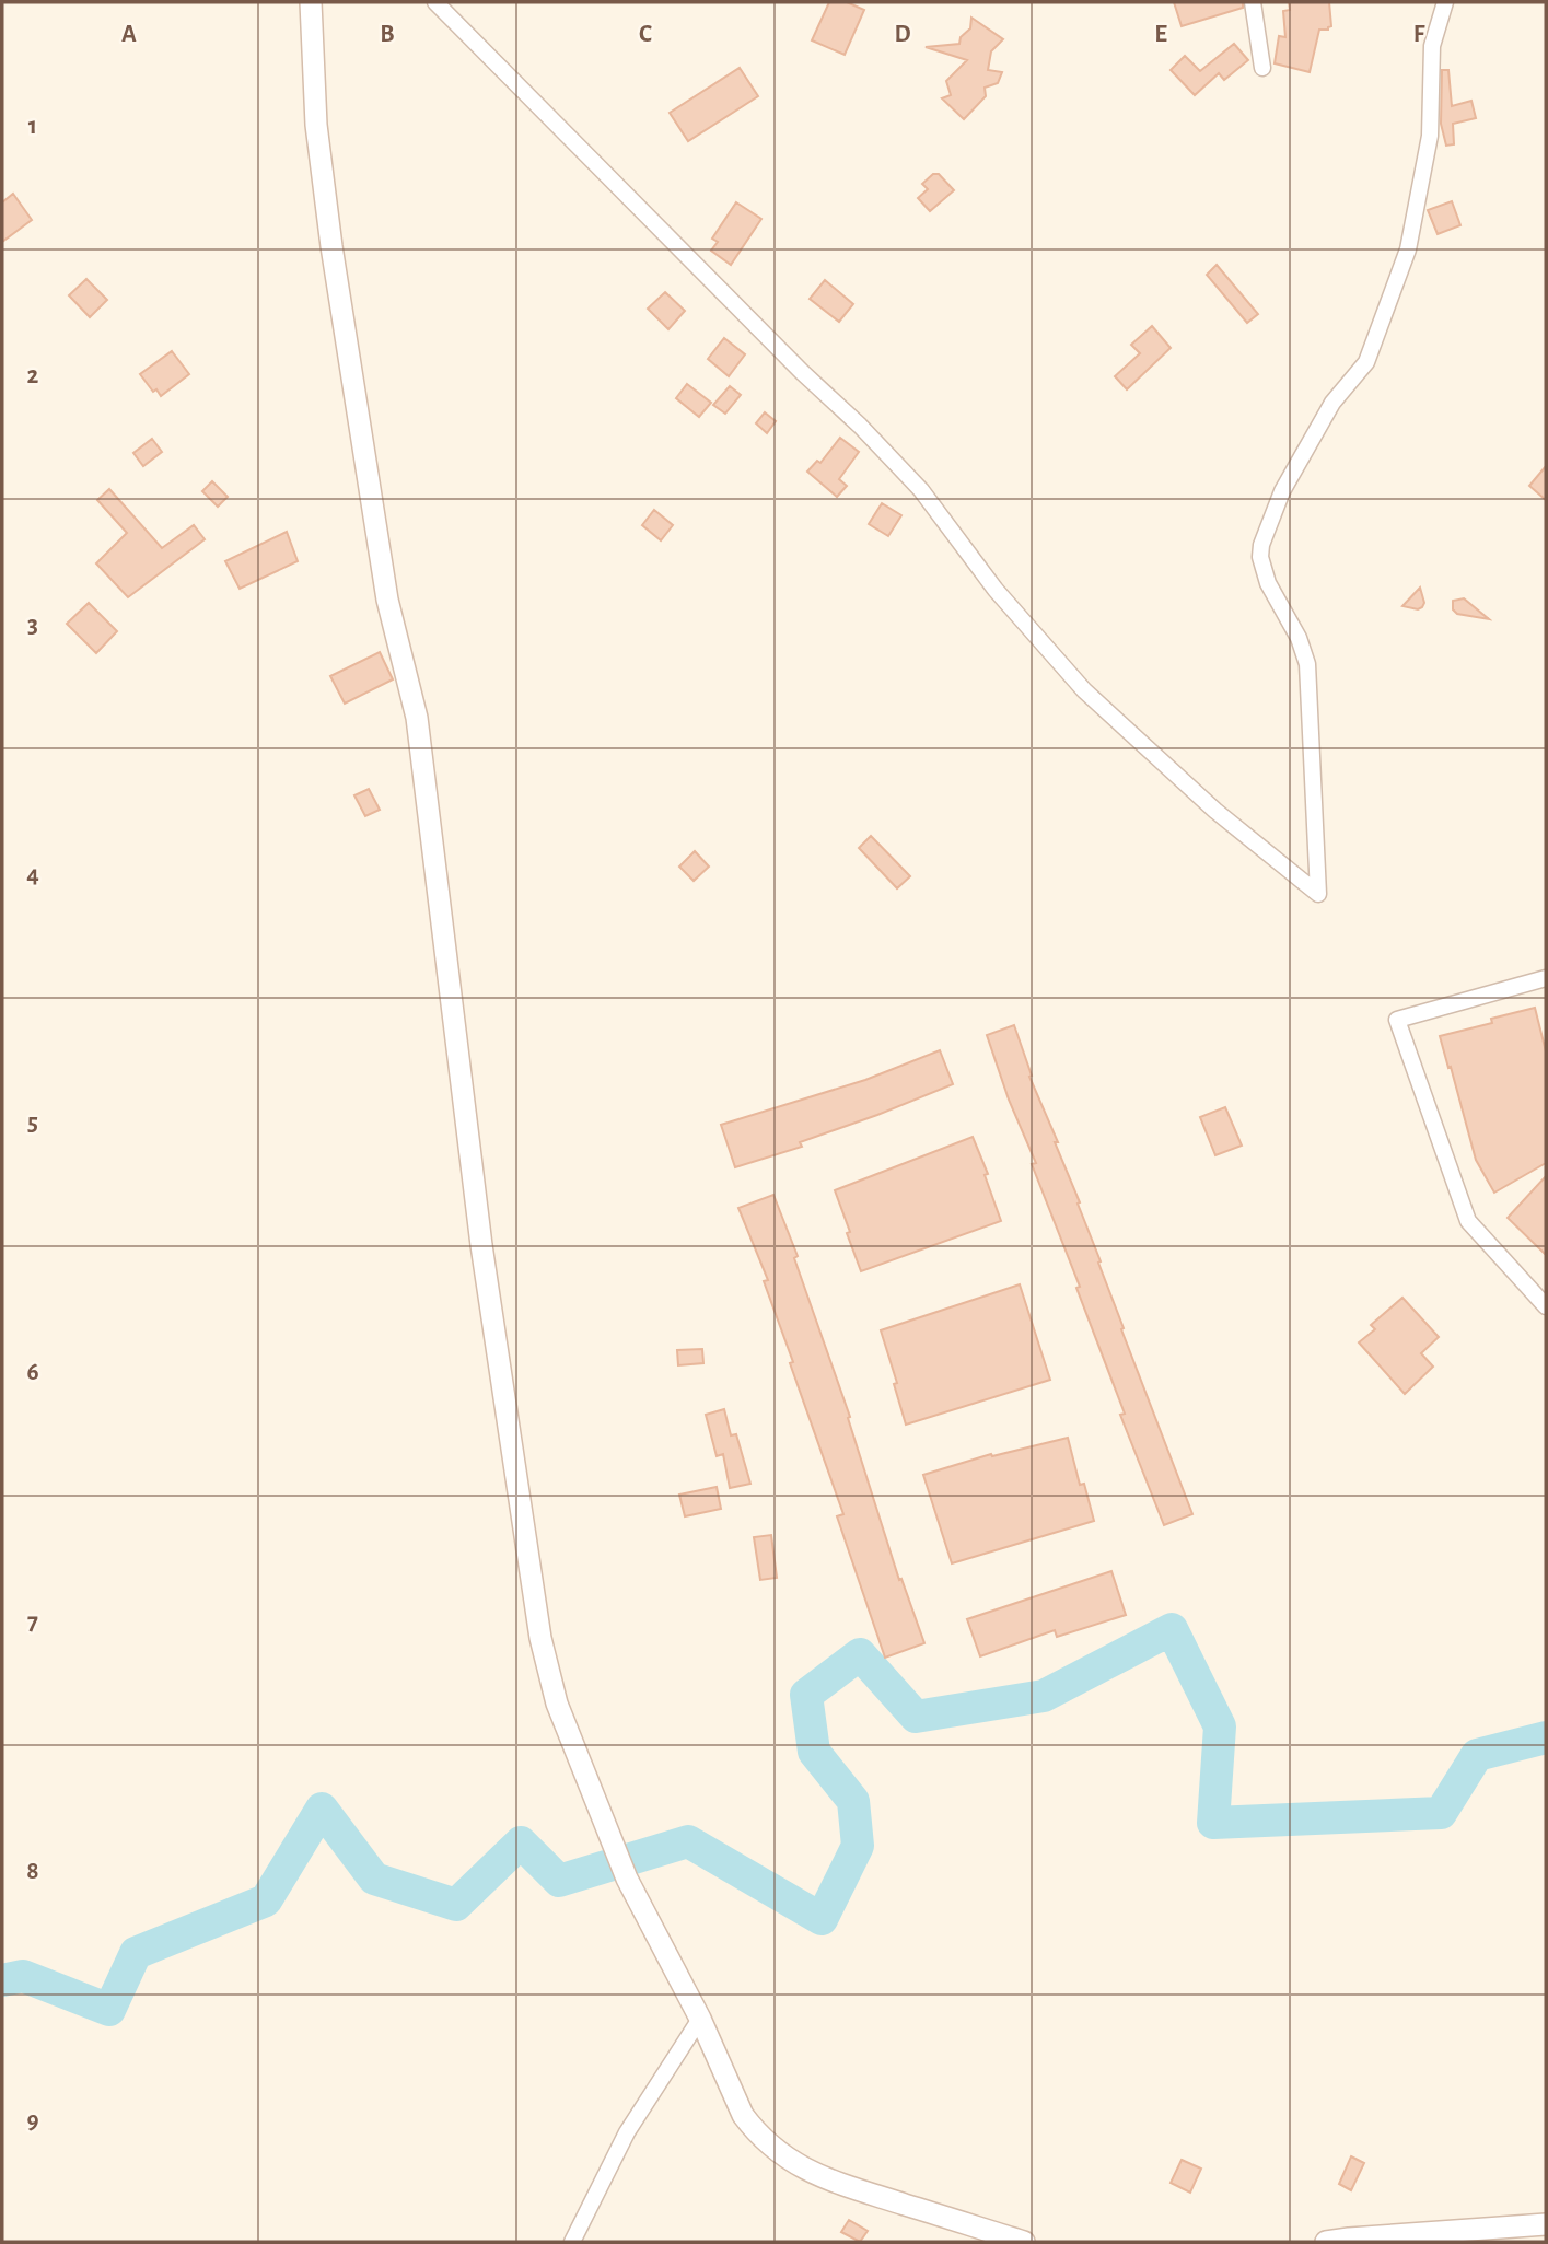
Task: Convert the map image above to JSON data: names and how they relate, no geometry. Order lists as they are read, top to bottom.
{
  "grid": {
    "columns": [
      "A",
      "B",
      "C",
      "D",
      "E",
      "F"
    ],
    "rows": [
      "1",
      "2",
      "3",
      "4",
      "5",
      "6",
      "7",
      "8",
      "9"
    ]
  }
}
